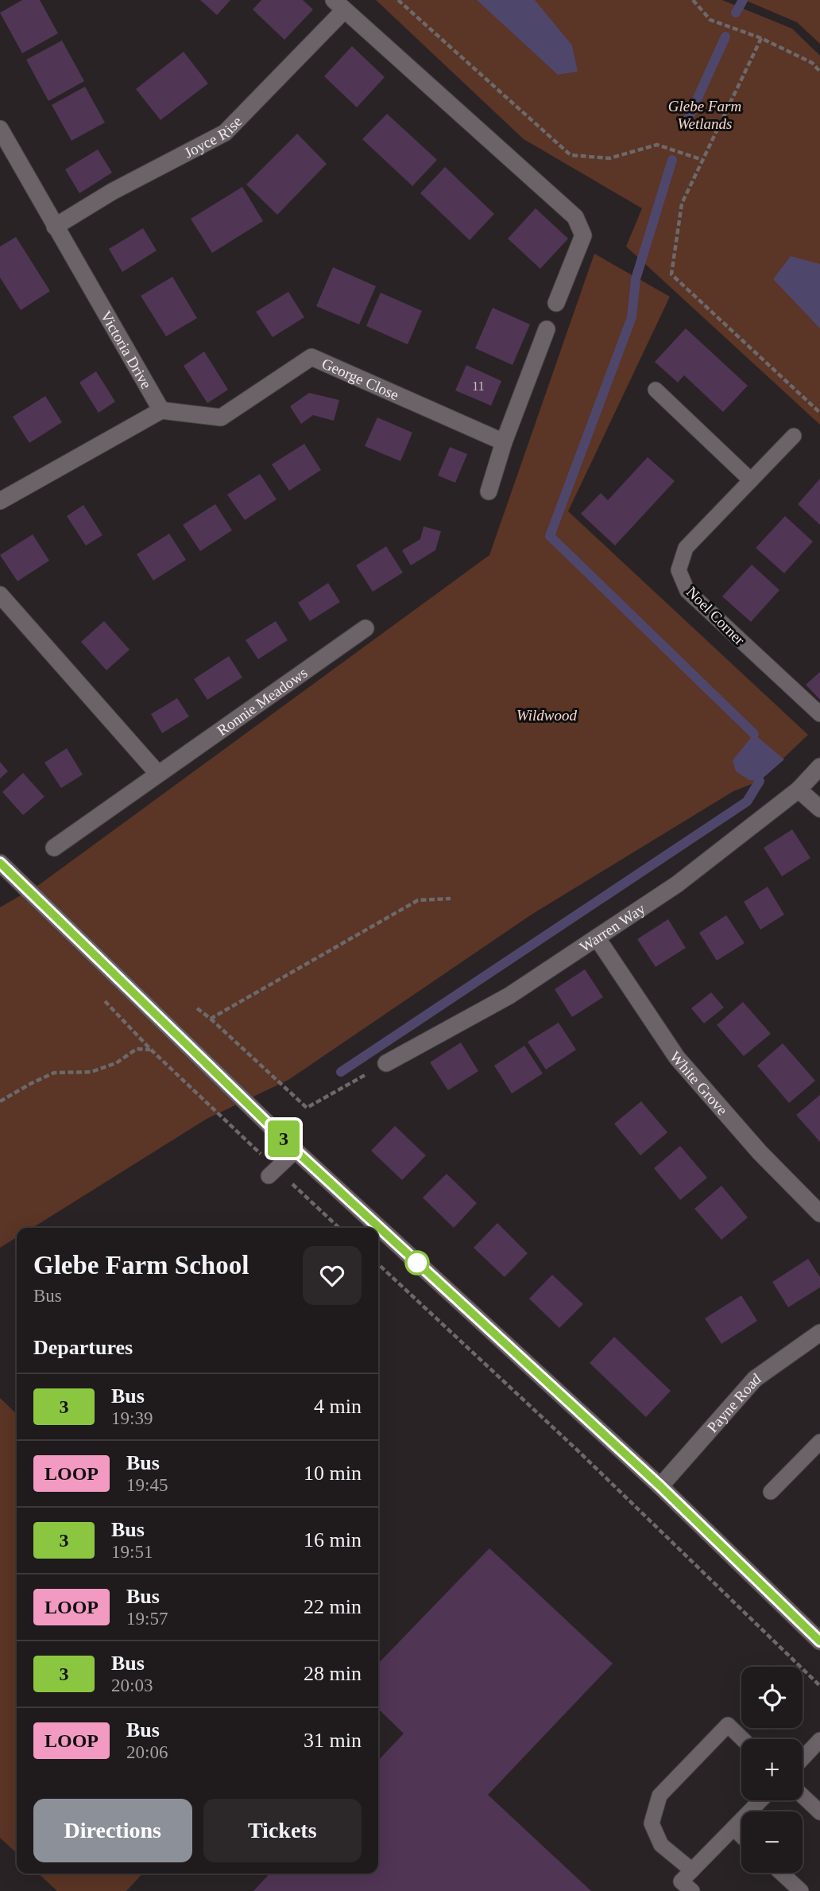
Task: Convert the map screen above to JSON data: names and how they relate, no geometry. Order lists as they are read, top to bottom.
{
  "streets": {
    "street": [
      "Joyce Rise",
      "Victoria Drive",
      "George Close",
      "Ronnie Meadows",
      "Warren Way",
      "White Grove",
      "Payne Road"
    ],
    "lane": ["Noel Corner"]
  },
  "crossings": [
    ["Joyce Rise", "Victoria Drive"],
    ["Victoria Drive", "George Close"],
    ["Warren Way", "White Grove"]
  ],
  "parks": ["Glebe Farm Wetlands", "Wildwood"],
  "lines": ["bus line 3"],
  "house_numbers": ["11"],
  "page": {
    "on_map": "3",
    "heading": [
      ["Glebe Farm School", "Bus"],
      "Departures"
    ],
    "list": [
      {
        "mark": "3",
        "name": "Bus",
        "note": "19:39",
        "value": "4 min"
      },
      {
        "mark": "LOOP",
        "name": "Bus",
        "note": "19:45",
        "value": "10 min"
      },
      {
        "mark": "3",
        "name": "Bus",
        "note": "19:51",
        "value": "16 min"
      },
      {
        "mark": "LOOP",
        "name": "Bus",
        "note": "19:57",
        "value": "22 min"
      },
      {
        "mark": "3",
        "name": "Bus",
        "note": "20:03",
        "value": "28 min"
      },
      {
        "mark": "LOOP",
        "name": "Bus",
        "note": "20:06",
        "value": "31 min"
      }
    ],
    "map_buttons": ["+", "−"],
    "buttons": ["Directions", "Tickets"]
  }
}
